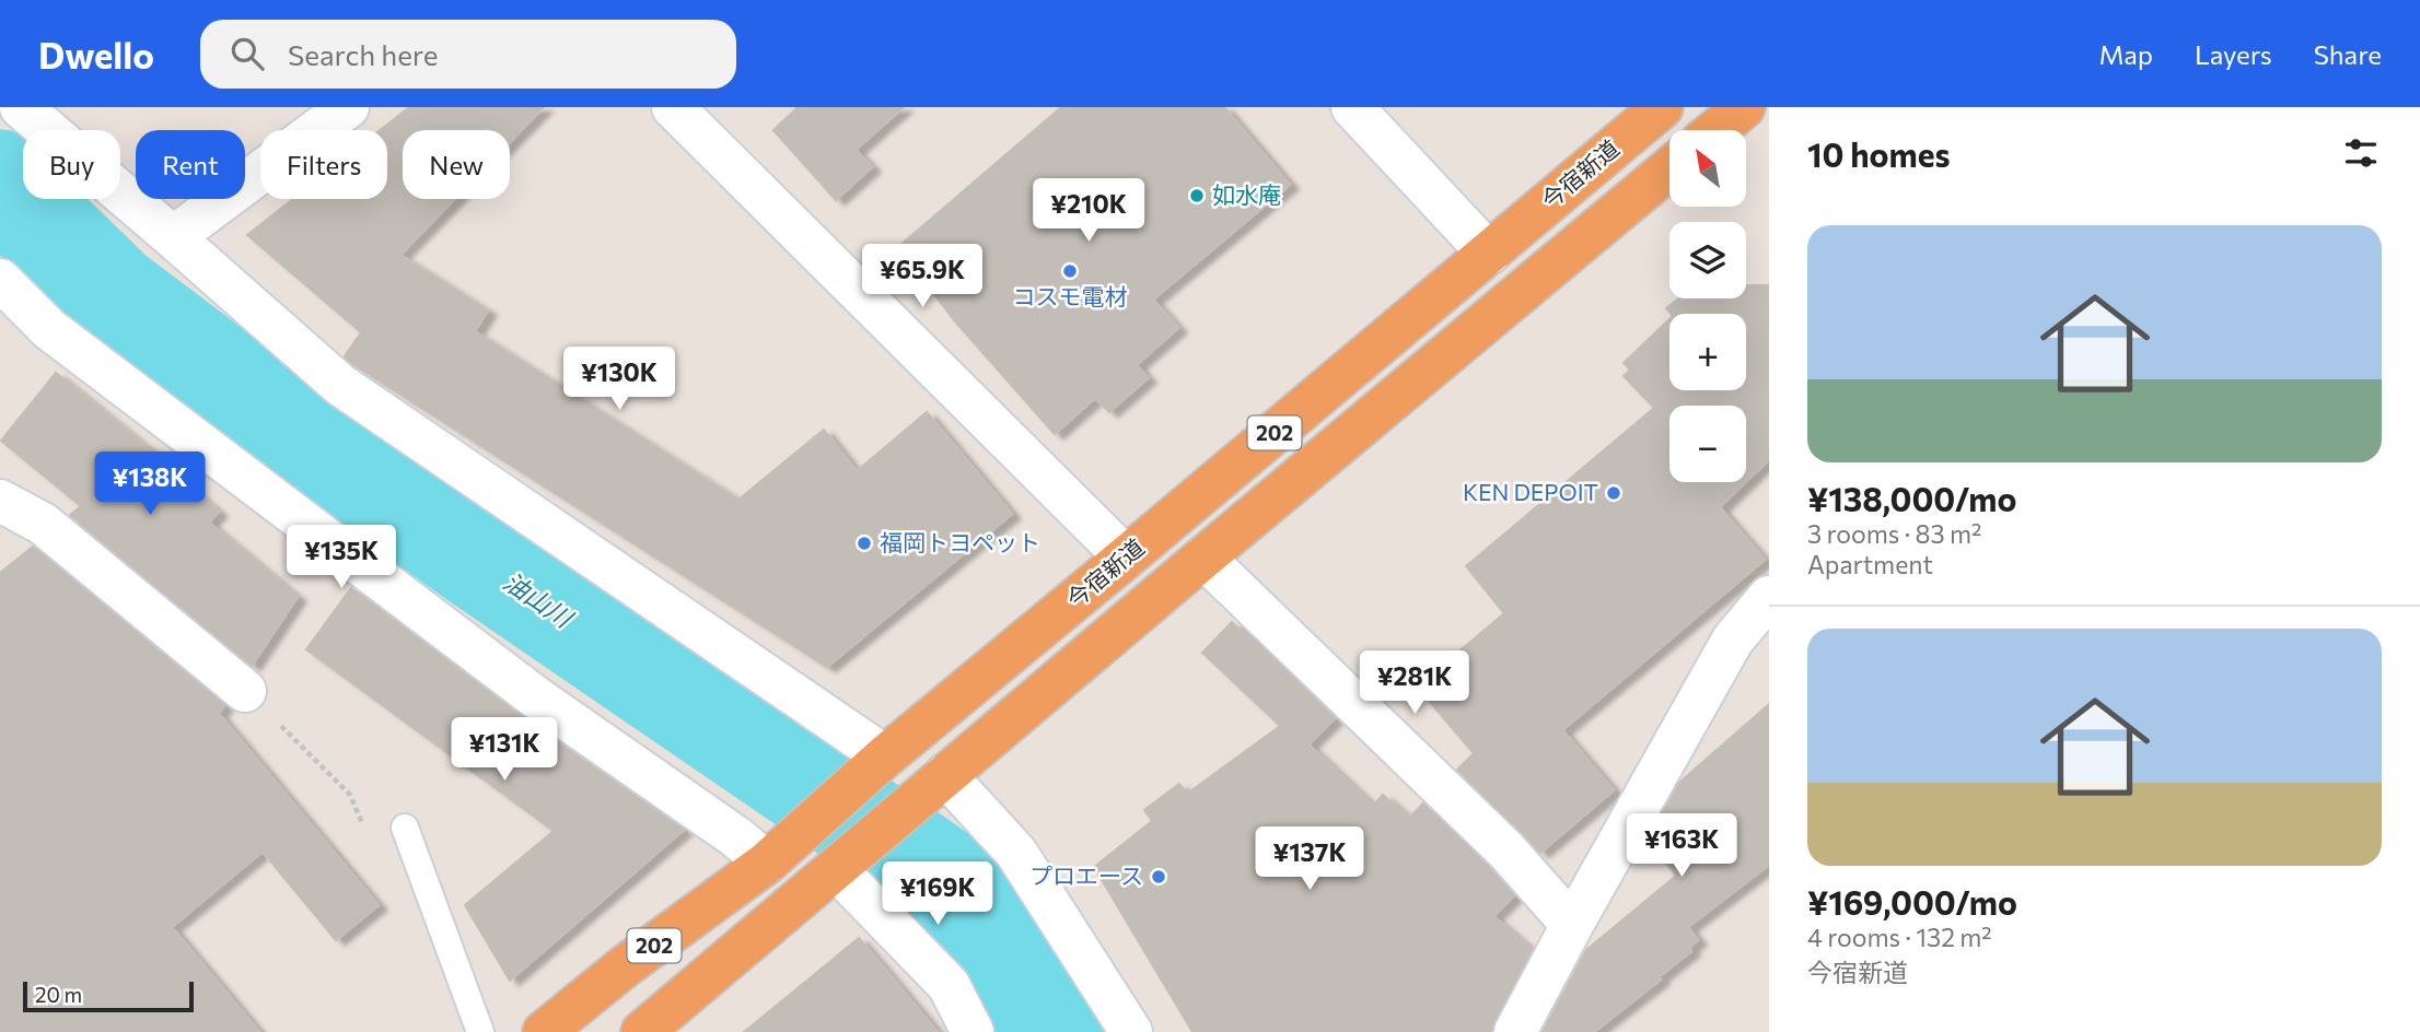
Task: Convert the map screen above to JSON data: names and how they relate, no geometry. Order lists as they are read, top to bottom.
{
  "streets": {
    "highway": ["今宿新道", "202"]
  },
  "water": ["油山川"],
  "places": [
    "如水庵",
    "コスモ電材",
    "KEN DEPOIT",
    "福岡トヨペット",
    "プロエース"
  ],
  "scale_bar": "20 m",
  "north": "top left",
  "page": {
    "header": "Dwello",
    "search": "Search here",
    "nav": ["Map", "Layers", "Share"],
    "heading": "10 homes",
    "map_buttons": ["+", "−"],
    "chip": [
      "Buy",
      "Rent",
      "Filters",
      "New"
    ],
    "price": [
      "¥210K",
      "¥65.9K",
      "¥130K",
      "¥138K",
      "¥135K",
      "¥281K",
      "¥131K",
      "¥163K",
      "¥137K",
      "¥169K"
    ],
    "list": [
      {
        "name": "¥138,000/mo",
        "note": "3 rooms · 83 m² · Apartment"
      },
      {
        "name": "¥169,000/mo",
        "note": "4 rooms · 132 m² · 今宿新道"
      }
    ],
    "scale": "20 m"
  }
}
